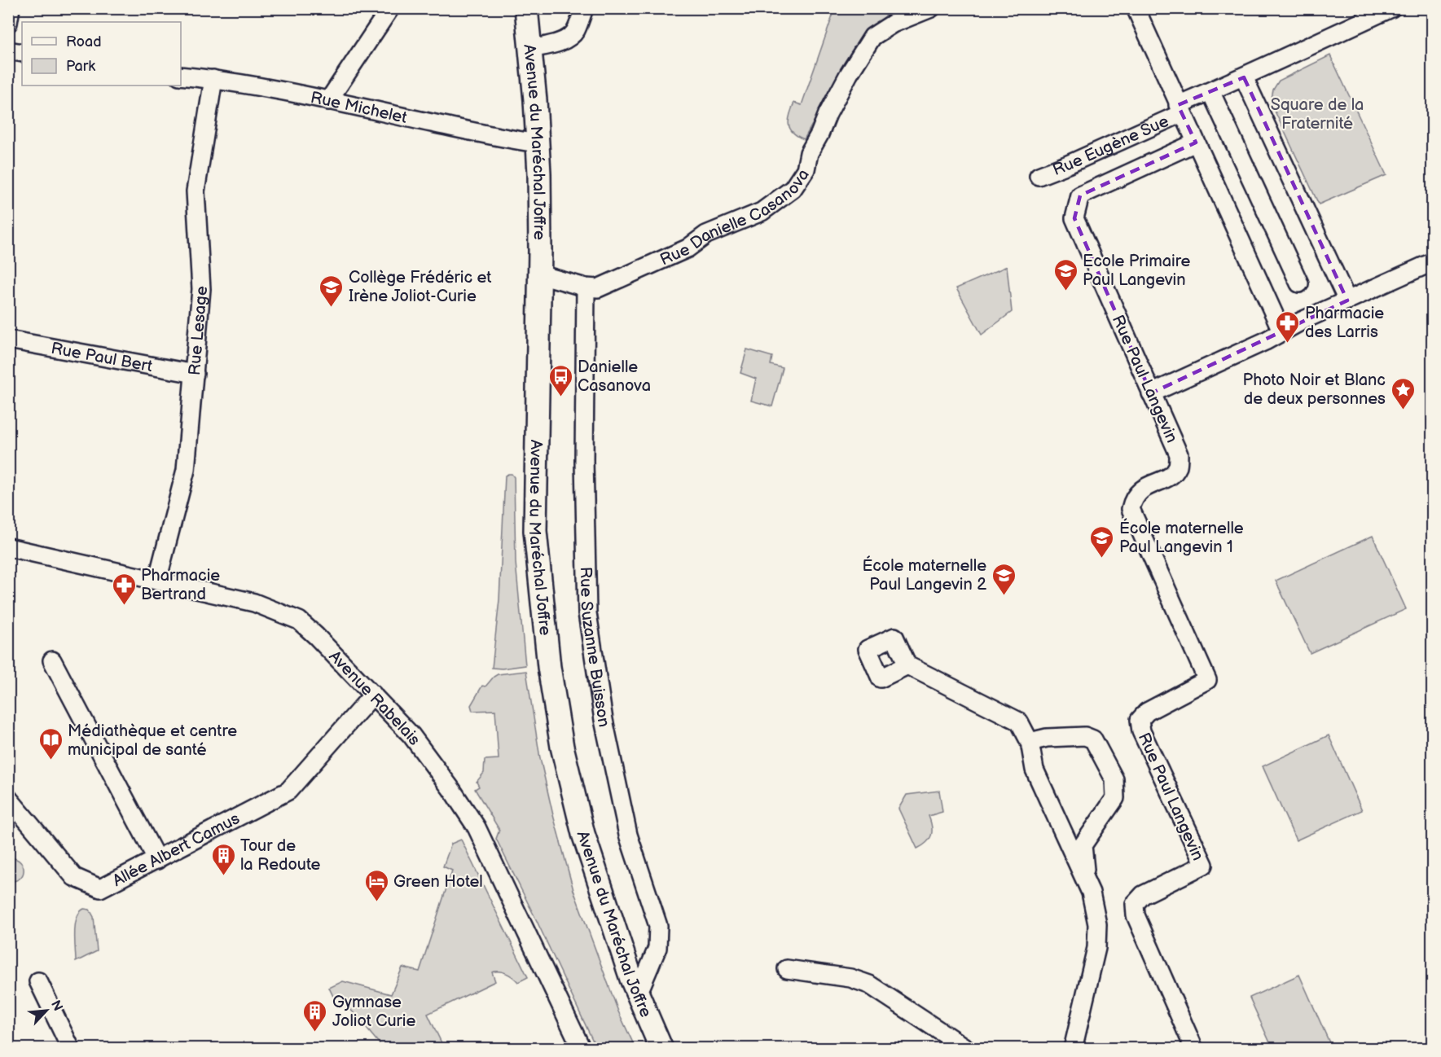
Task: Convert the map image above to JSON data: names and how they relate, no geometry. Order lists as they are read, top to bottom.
{
  "streets": {
    "main road": ["Avenue du Maréchal Joffre"],
    "street": [
      "Rue Michelet",
      "Rue Eugène Sue",
      "Rue Danielle Casanova",
      "Rue Lesage",
      "Rue Paul Bert",
      "Rue Paul Langevin",
      "Rue Suzanne Buisson",
      "Avenue Rabelais",
      "Allée Albert Camus"
    ]
  },
  "crossings": [
    ["Rue Michelet", "Avenue du Maréchal Joffre"],
    ["Rue Michelet", "Rue Lesage"],
    ["Avenue du Maréchal Joffre", "Rue Danielle Casanova"],
    ["Avenue du Maréchal Joffre", "Rue Suzanne Buisson"],
    ["Rue Danielle Casanova", "Rue Suzanne Buisson"],
    ["Rue Lesage", "Rue Paul Bert"],
    ["Rue Lesage", "Avenue Rabelais"],
    ["Avenue Rabelais", "Allée Albert Camus"]
  ],
  "parks": ["Square de la Fraternité"],
  "places": {
    "school or university": [
      "Ecole Primaire Paul Langevin",
      "Collège Frédéric et Irène Joliot-Curie",
      "École maternelle Paul Langevin 1",
      "École maternelle Paul Langevin 2"
    ],
    "pharmacy": ["Pharmacie des Larris", "Pharmacie Bertrand"],
    "bus stop": ["Danielle Casanova"],
    "place": ["Photo Noir et Blanc de deux personnes"],
    "library": ["Médiathèque et centre municipal de santé"],
    "building": ["Tour de la Redoute", "Gymnase Joliot Curie"],
    "hotel": ["Green Hotel"]
  },
  "legend": ["Road", "Park"],
  "north": "top right"
}
